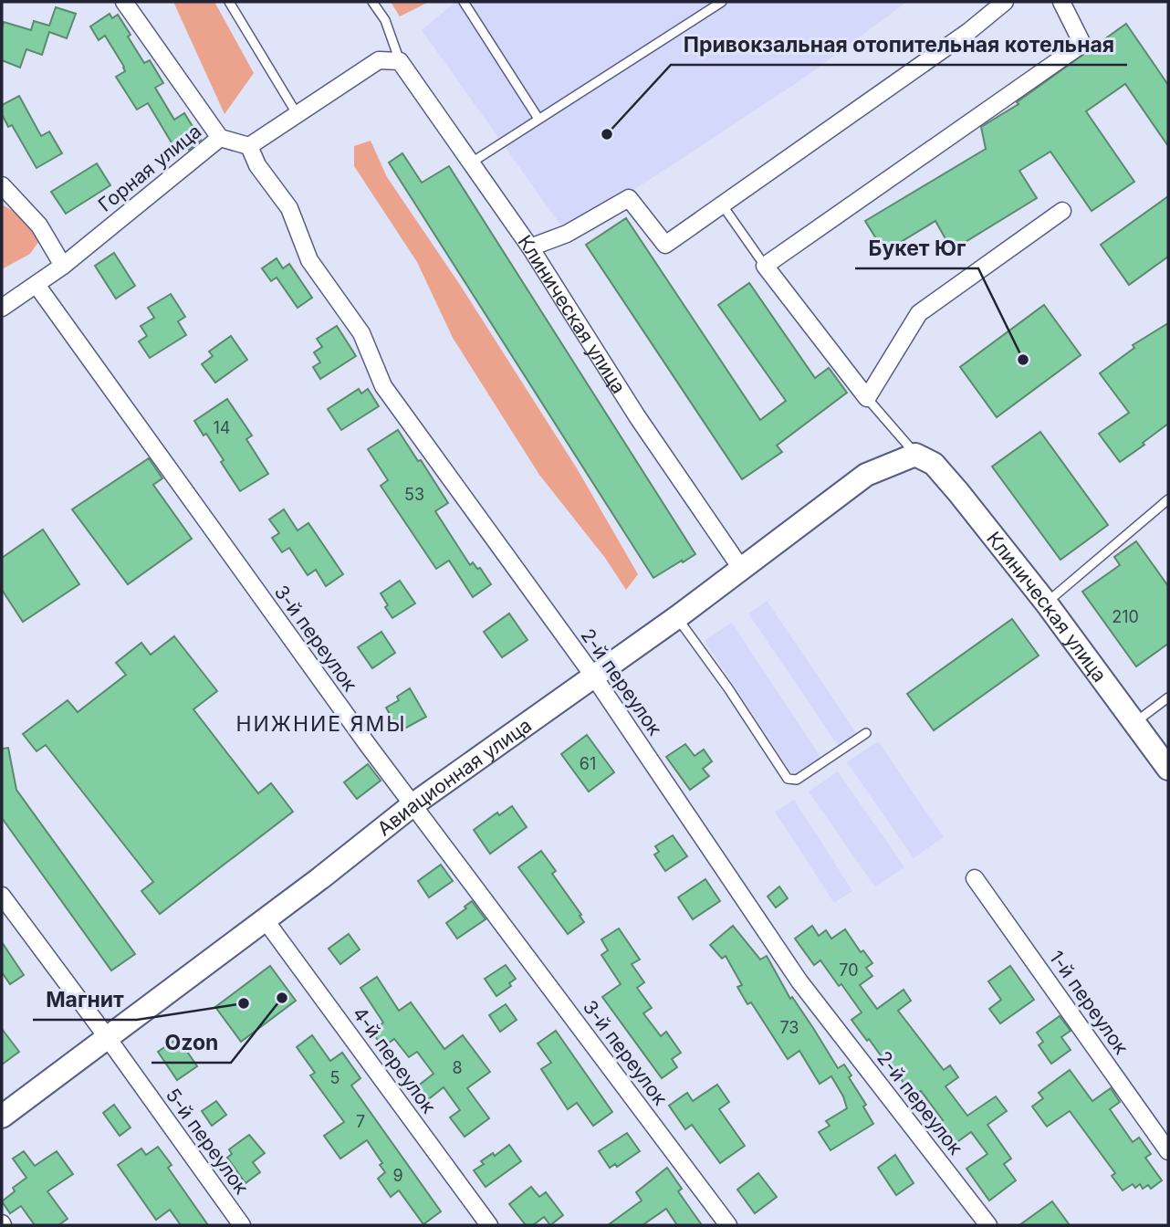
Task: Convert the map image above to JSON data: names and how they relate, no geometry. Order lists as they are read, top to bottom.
{
  "streets": {
    "main road": ["Клиническая улица", "Авиационная улица"],
    "street": [
      "Горная улица",
      "3-й переулок",
      "2-й переулок",
      "1-й переулок",
      "4-й переулок",
      "5-й переулок"
    ]
  },
  "crossings": [
    ["Горная улица", "3-й переулок"],
    ["Горная улица", "2-й переулок"],
    ["Клиническая улица", "Авиационная улица"],
    ["3-й переулок", "Авиационная улица"],
    ["2-й переулок", "Авиационная улица"],
    ["Авиационная улица", "4-й переулок"],
    ["Авиационная улица", "5-й переулок"]
  ],
  "districts": ["НИЖНИЕ ЯМЫ"],
  "places": [
    "Привокзальная отопительная котельная",
    "Букет Юг",
    "Ozon",
    "Магнит"
  ],
  "house_numbers": [
    "14",
    "53",
    "210",
    "61",
    "70",
    "73",
    "8",
    "5",
    "7",
    "9"
  ]
}
